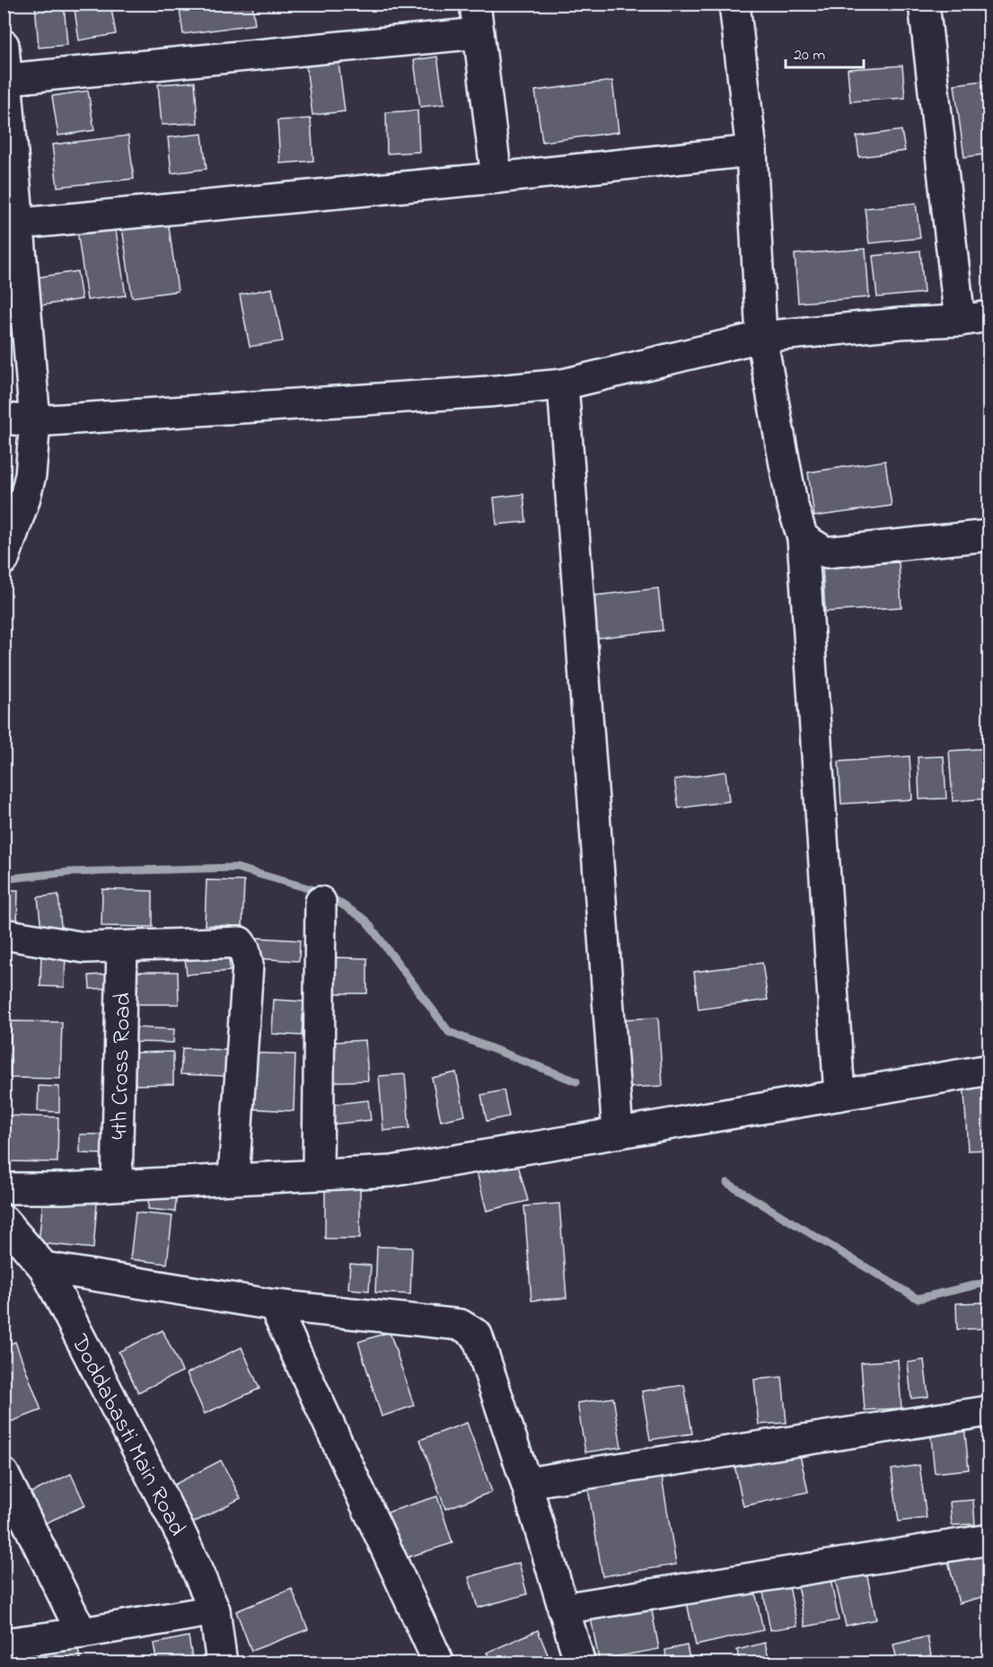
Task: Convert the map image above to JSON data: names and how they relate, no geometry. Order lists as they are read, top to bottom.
{
  "streets": {
    "street": ["4th Cross Road", "Doddabasti Main Road"]
  },
  "scale_bar": "20 m"
}
